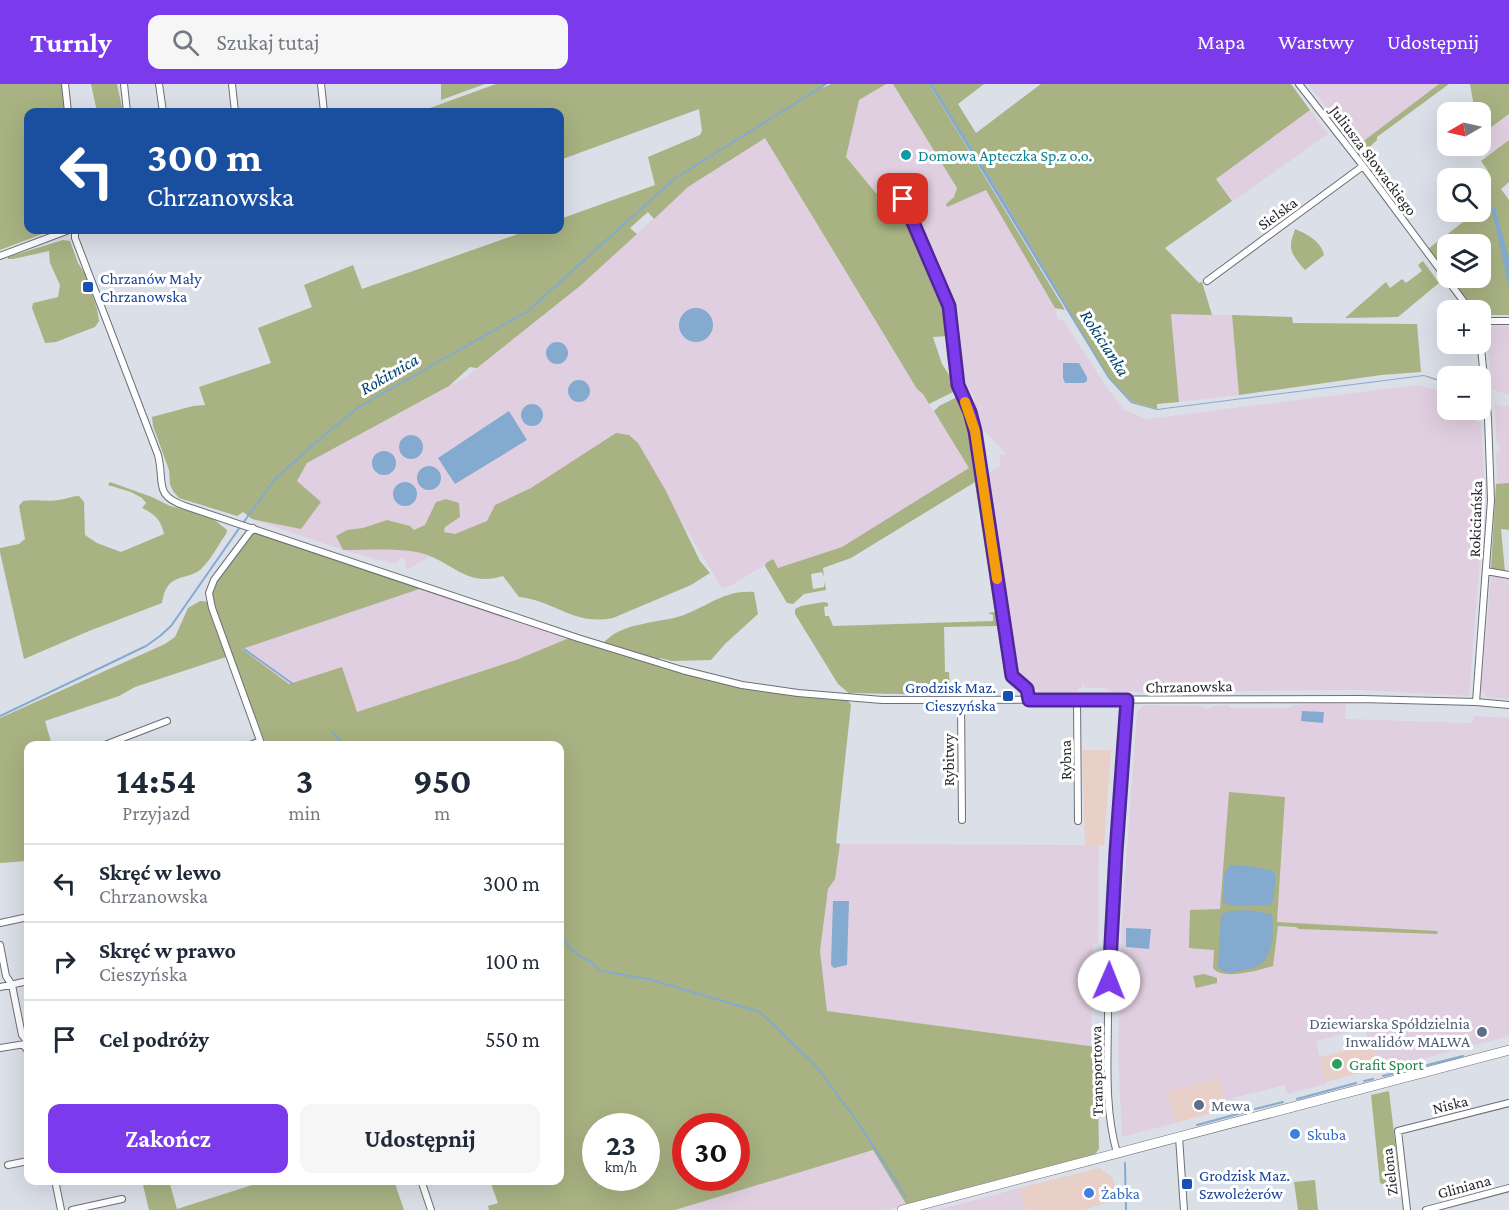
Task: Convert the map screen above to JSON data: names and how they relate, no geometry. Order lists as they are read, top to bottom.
{
  "streets": {
    "street": [
      "Juliusza Słowackiego",
      "Sielska",
      "Rokiciańska",
      "Chrzanowska",
      "Rybitwy",
      "Rybna",
      "Transportowa",
      "Niska",
      "Zielona",
      "Gliniana"
    ]
  },
  "crossings": [
    ["Juliusza Słowackiego", "Sielska"],
    ["Rokiciańska", "Chrzanowska"],
    ["Chrzanowska", "Rybitwy"],
    ["Chrzanowska", "Rybna"],
    ["Chrzanowska", "Transportowa"],
    ["Niska", "Zielona"]
  ],
  "water": ["Rokicianka", "Rokitnica"],
  "places": {
    "other": [
      "Domowa Apteczka Sp.z o.o.",
      "Dziewiarska Spółdzielnia Inwalidów MALWA",
      "Grafit Sport",
      "Mewa",
      "Skuba",
      "Żabka"
    ],
    "transit": ["Chrzanów Mały Chrzanowska", "Grodzisk Maz. Cieszyńska", "Grodzisk Maz. Szwoleżerów"]
  },
  "north": "left",
  "page": {
    "header": "Turnly",
    "search": "Szukaj tutaj",
    "nav": ["Mapa", "Warstwy", "Udostępnij"],
    "map_buttons": ["+", "−"],
    "turn": ["300 m", "Chrzanowska"],
    "eta": [
      "14:54",
      "Przyjazd",
      "3",
      "min",
      "950",
      "m"
    ],
    "list": [
      {
        "name": "Skręć w lewo",
        "note": "Chrzanowska",
        "value": "300 m"
      },
      {
        "name": "Skręć w prawo",
        "note": "Cieszyńska",
        "value": "100 m"
      },
      {
        "name": "Cel podróży",
        "value": "550 m"
      }
    ],
    "buttons": ["Zakończ", "Udostępnij"],
    "speed": "23 km/h",
    "limit": "30"
  }
}
